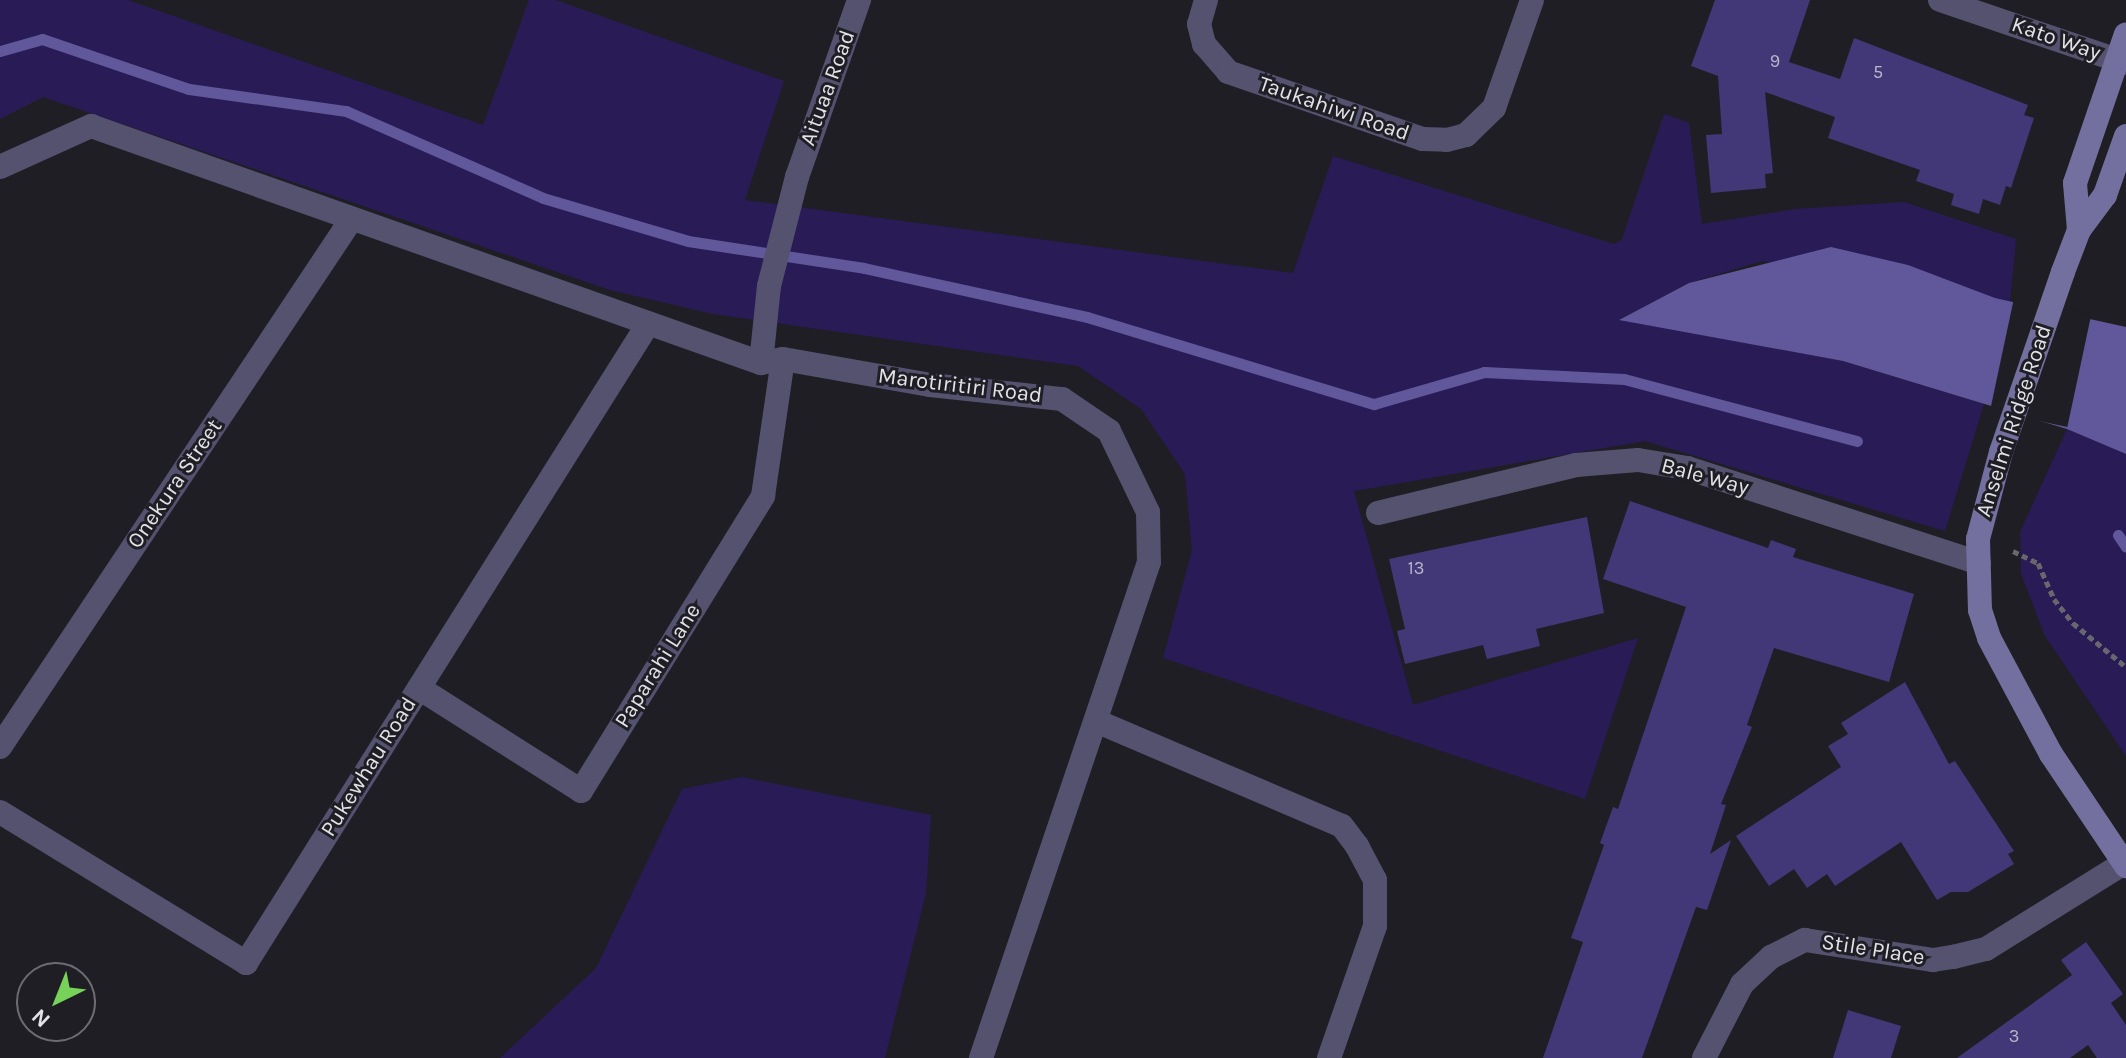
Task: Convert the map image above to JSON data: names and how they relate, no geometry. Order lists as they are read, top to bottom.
{
  "streets": {
    "street": [
      "Kato Way",
      "Aituaa Road",
      "Taukahiwi Road",
      "Marotiritiri Road",
      "Anselmi Ridge Road",
      "Bale Way",
      "Onekura Street",
      "Paparahi Lane",
      "Pukewhau Road",
      "Stile Place"
    ]
  },
  "crossings": [
    ["Kato Way", "Anselmi Ridge Road"],
    ["Aituaa Road", "Marotiritiri Road"],
    ["Aituaa Road", "Paparahi Lane"],
    ["Marotiritiri Road", "Paparahi Lane"],
    ["Anselmi Ridge Road", "Bale Way"],
    ["Anselmi Ridge Road", "Stile Place"],
    ["Paparahi Lane", "Pukewhau Road"]
  ],
  "house_numbers": [
    "9",
    "5",
    "13",
    "3"
  ],
  "north": "bottom left"
}
